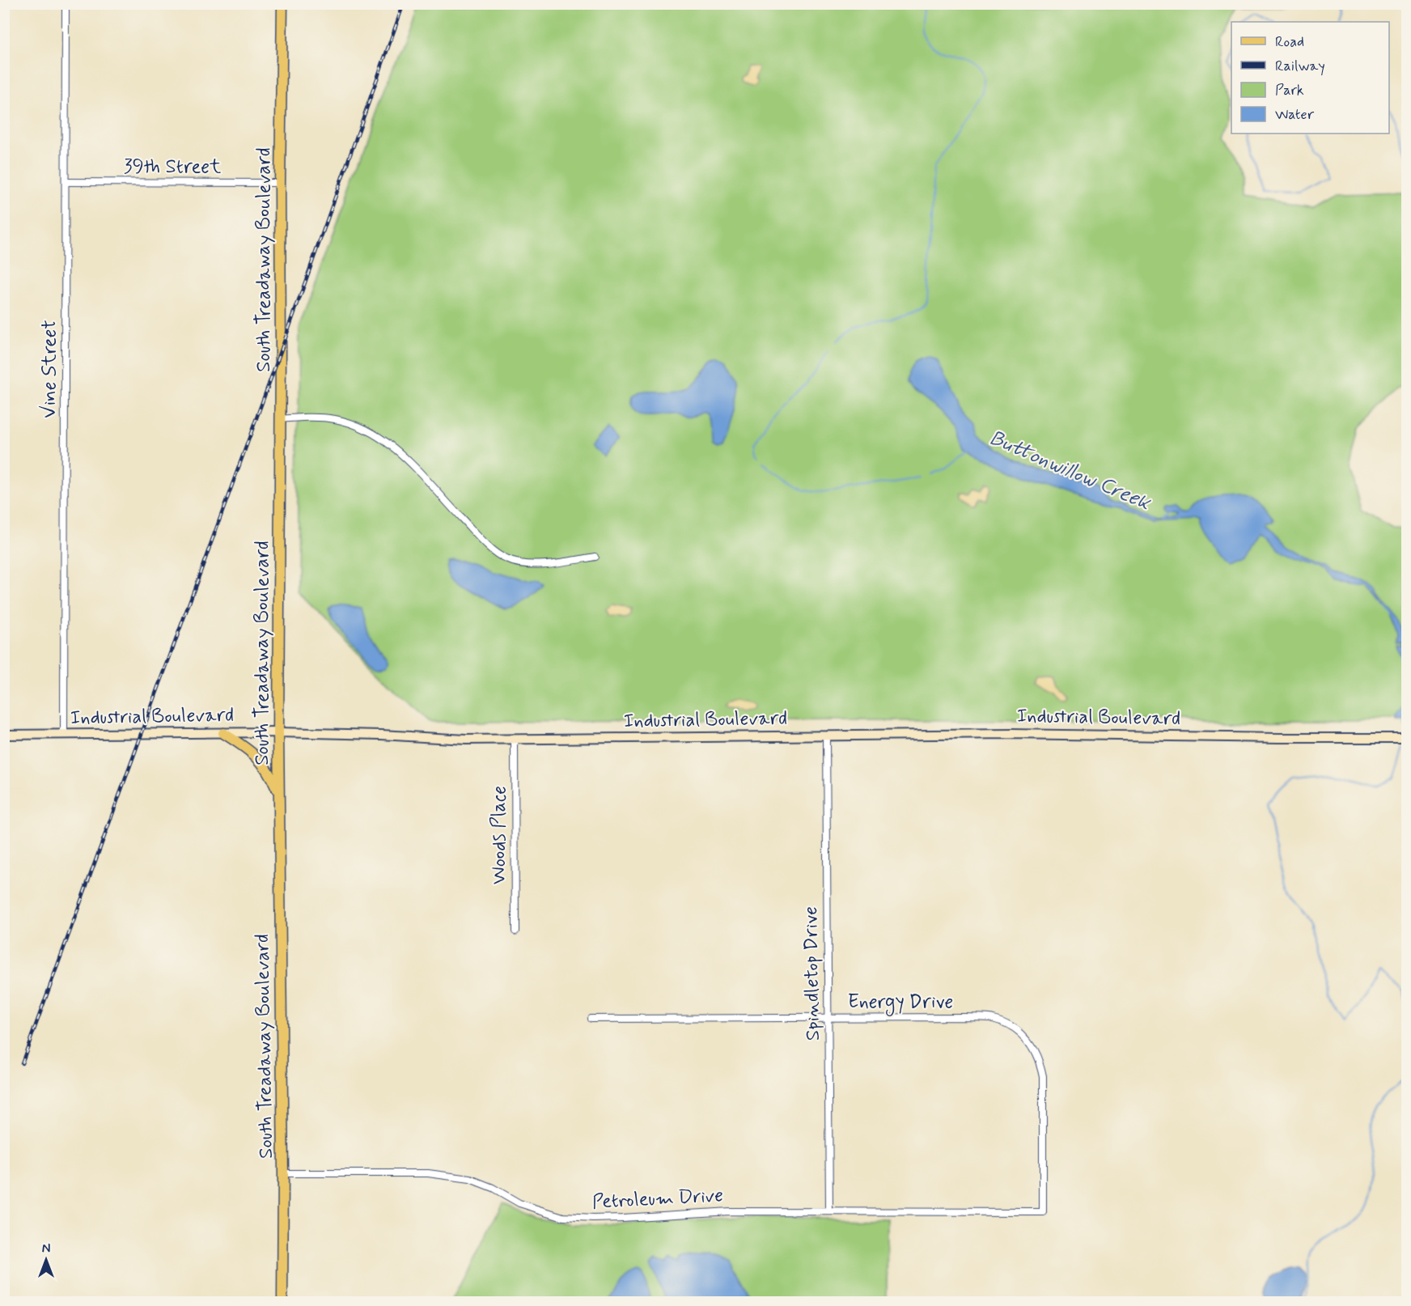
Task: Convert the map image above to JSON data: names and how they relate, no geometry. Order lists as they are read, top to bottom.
{
  "streets": {
    "main road": ["South Treadaway Boulevard", "Industrial Boulevard"],
    "street": [
      "39th Street",
      "Vine Street",
      "Woods Place",
      "Spindletop Drive",
      "Energy Drive",
      "Petroleum Drive"
    ]
  },
  "crossings": [
    ["39th Street", "South Treadaway Boulevard"],
    ["39th Street", "Vine Street"],
    ["South Treadaway Boulevard", "Industrial Boulevard"],
    ["South Treadaway Boulevard", "Petroleum Drive"],
    ["Vine Street", "Industrial Boulevard"],
    ["Industrial Boulevard", "Woods Place"],
    ["Industrial Boulevard", "Spindletop Drive"],
    ["Spindletop Drive", "Energy Drive"],
    ["Spindletop Drive", "Petroleum Drive"],
    ["Energy Drive", "Petroleum Drive"]
  ],
  "water": ["Buttonwillow Creek"],
  "legend": [
    "Road",
    "Railway",
    "Park",
    "Water"
  ],
  "north": "top"
}
